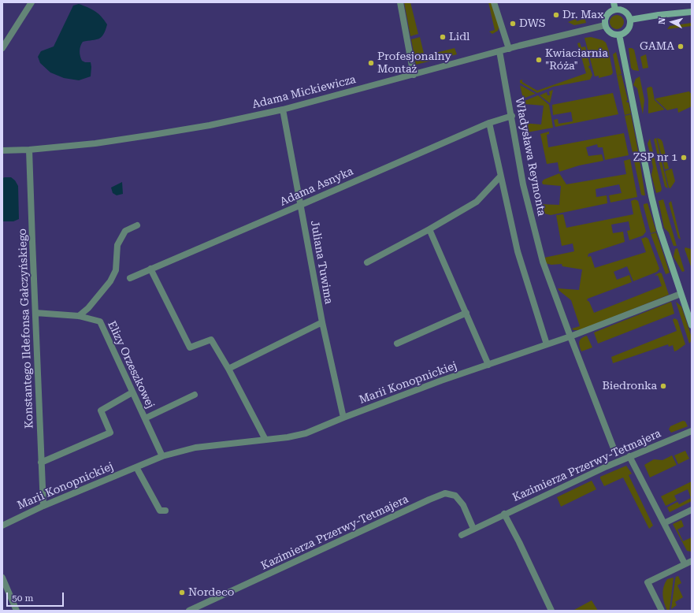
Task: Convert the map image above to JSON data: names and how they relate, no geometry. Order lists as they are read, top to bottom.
{
  "streets": {
    "street": [
      "Adama Mickiewicza",
      "Władysława Reymonta",
      "Adama Asnyka",
      "Juliana Tuwima",
      "Konstantego Ildefonsa Gałczyńskiego",
      "Elizy Orzeszkowej",
      "Marii Konopnickiej",
      "Kazimierza Przerwy-Tetmajera"
    ]
  },
  "crossings": [
    ["Adama Mickiewicza", "Władysława Reymonta"],
    ["Adama Mickiewicza", "Juliana Tuwima"],
    ["Adama Mickiewicza", "Konstantego Ildefonsa Gałczyńskiego"],
    ["Władysława Reymonta", "Adama Asnyka"],
    ["Władysława Reymonta", "Marii Konopnickiej"],
    ["Adama Asnyka", "Juliana Tuwima"],
    ["Juliana Tuwima", "Marii Konopnickiej"],
    ["Konstantego Ildefonsa Gałczyńskiego", "Elizy Orzeszkowej"],
    ["Konstantego Ildefonsa Gałczyńskiego", "Marii Konopnickiej"],
    ["Elizy Orzeszkowej", "Marii Konopnickiej"]
  ],
  "places": [
    "Dr. Max",
    "DWS",
    "Lidl",
    "GAMA",
    "Kwiaciarnia \"Róża\"",
    "Profesjonalny Montaż",
    "ZSP nr 1",
    "Biedronka",
    "Nordeco"
  ],
  "scale_bar": "50 m",
  "north": "left"
}
